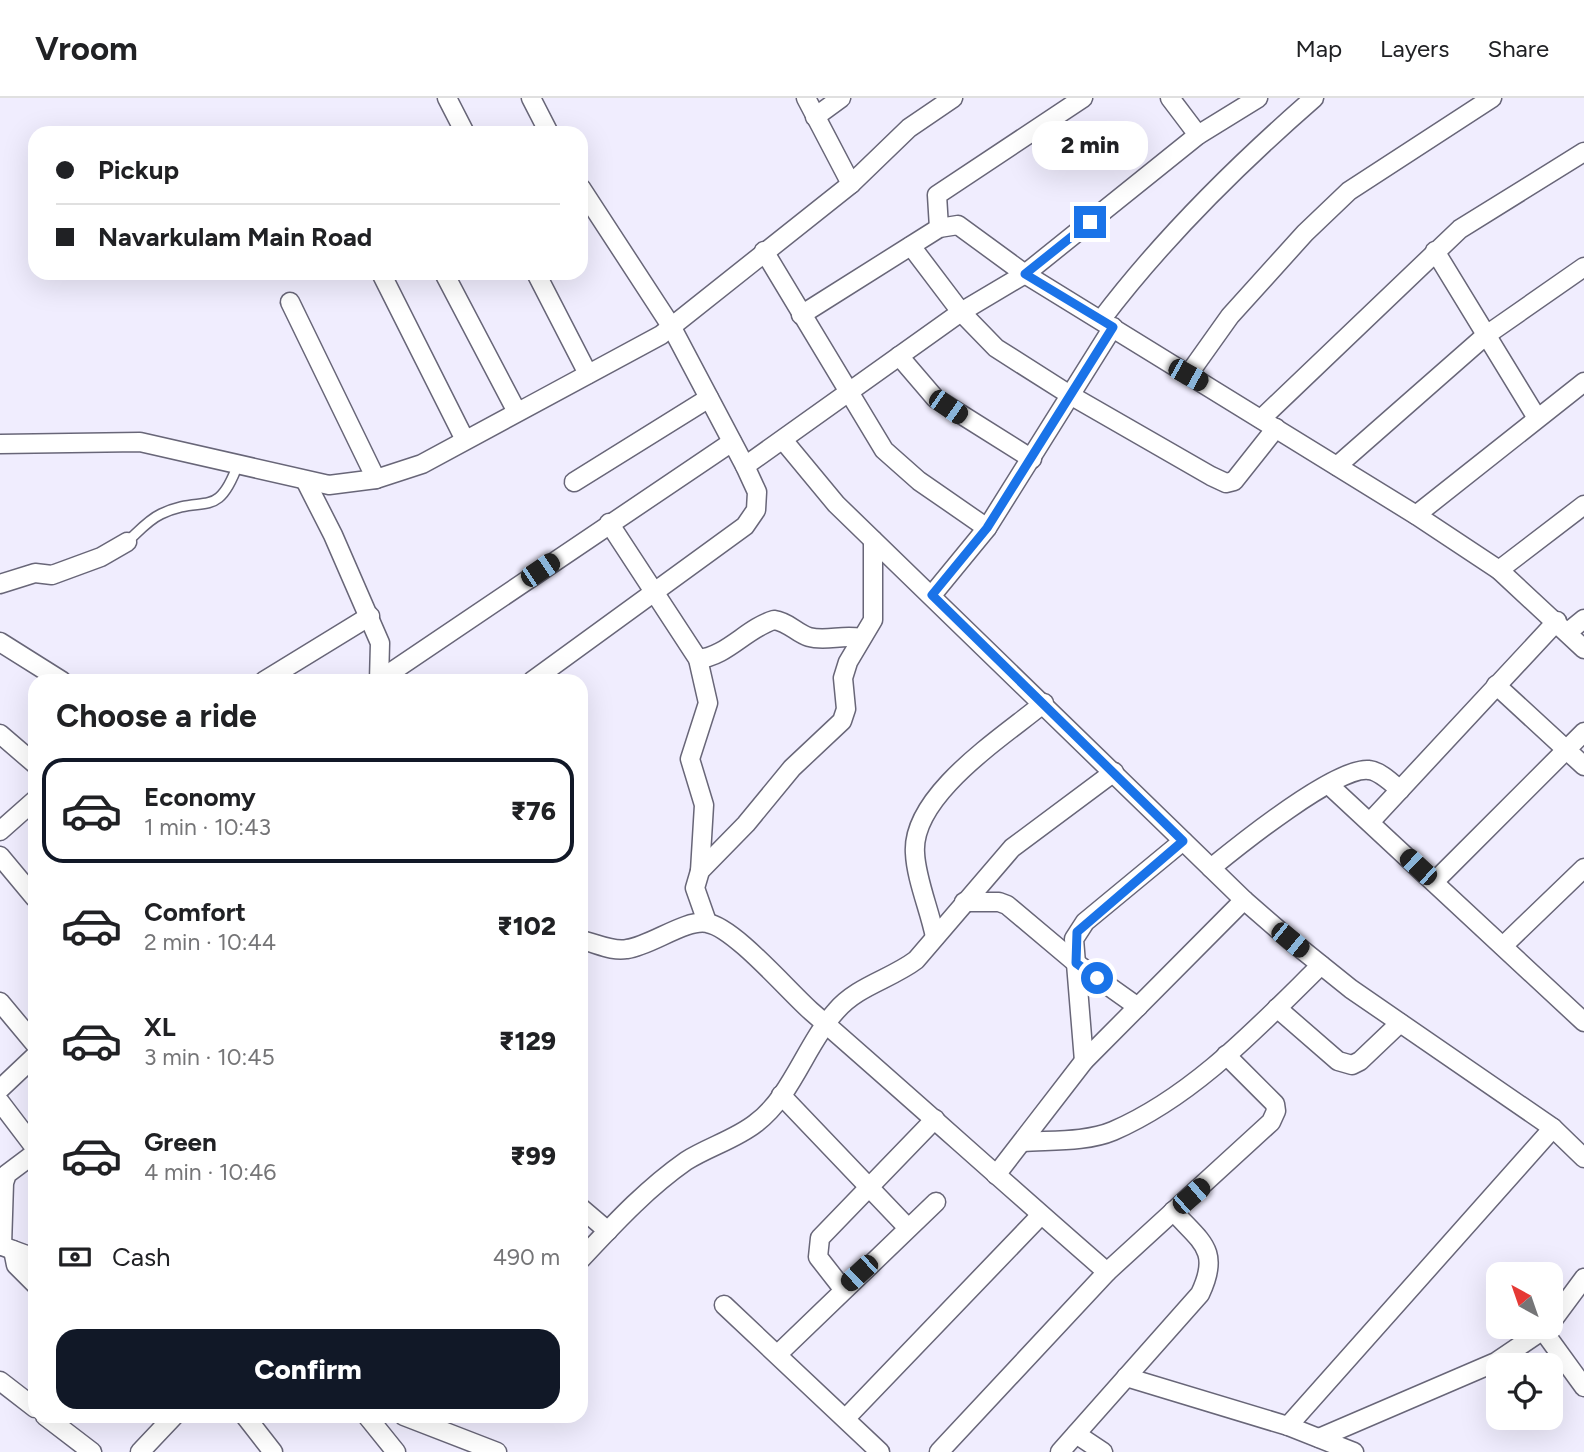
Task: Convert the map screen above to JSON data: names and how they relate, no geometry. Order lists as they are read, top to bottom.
{
  "north": "top left",
  "page": {
    "header": "Vroom",
    "nav": ["Map", "Layers", "Share"],
    "bubble": "2 min",
    "banner": ["Pickup", "Navarkulam Main Road"],
    "heading": "Choose a ride",
    "list": [
      {
        "name": "Economy",
        "note": "1 min · 10:43",
        "value": "₹76"
      },
      {
        "name": "Comfort",
        "note": "2 min · 10:44",
        "value": "₹102"
      },
      {
        "name": "XL",
        "note": "3 min · 10:45",
        "value": "₹129"
      },
      {
        "name": "Green",
        "note": "4 min · 10:46",
        "value": "₹99"
      }
    ],
    "pay": ["Cash", "490 m"],
    "buttons": "Confirm"
  }
}
